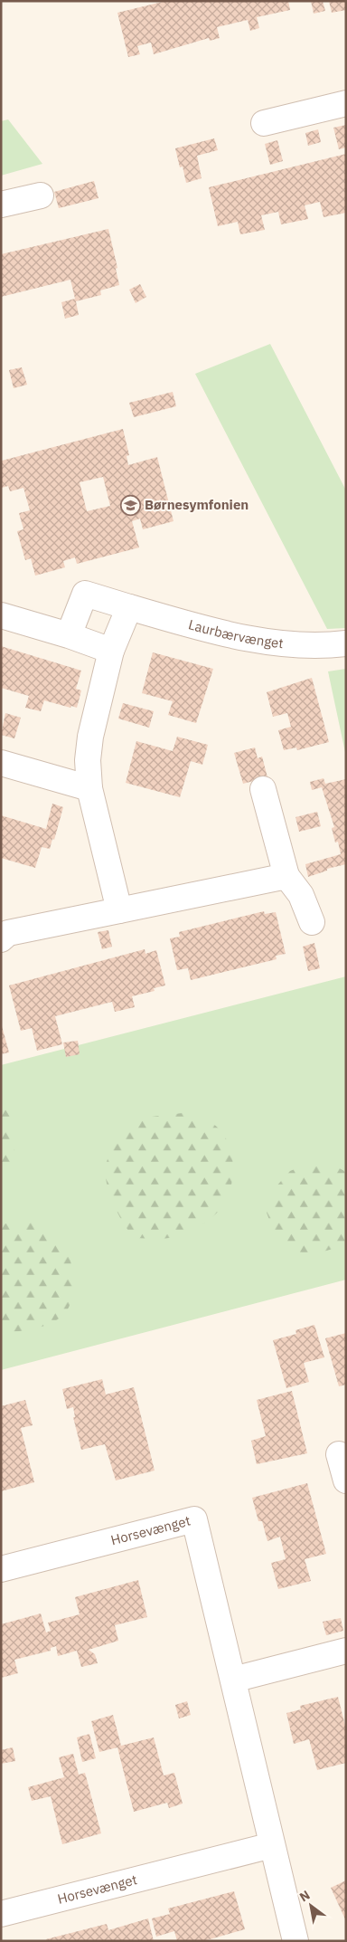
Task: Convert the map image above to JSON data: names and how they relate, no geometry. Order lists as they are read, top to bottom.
{
  "streets": {
    "street": ["Laurbærvænget", "Horsevænget"]
  },
  "places": {
    "school or university": ["Børnesymfonien"]
  },
  "north": "top left"
}
